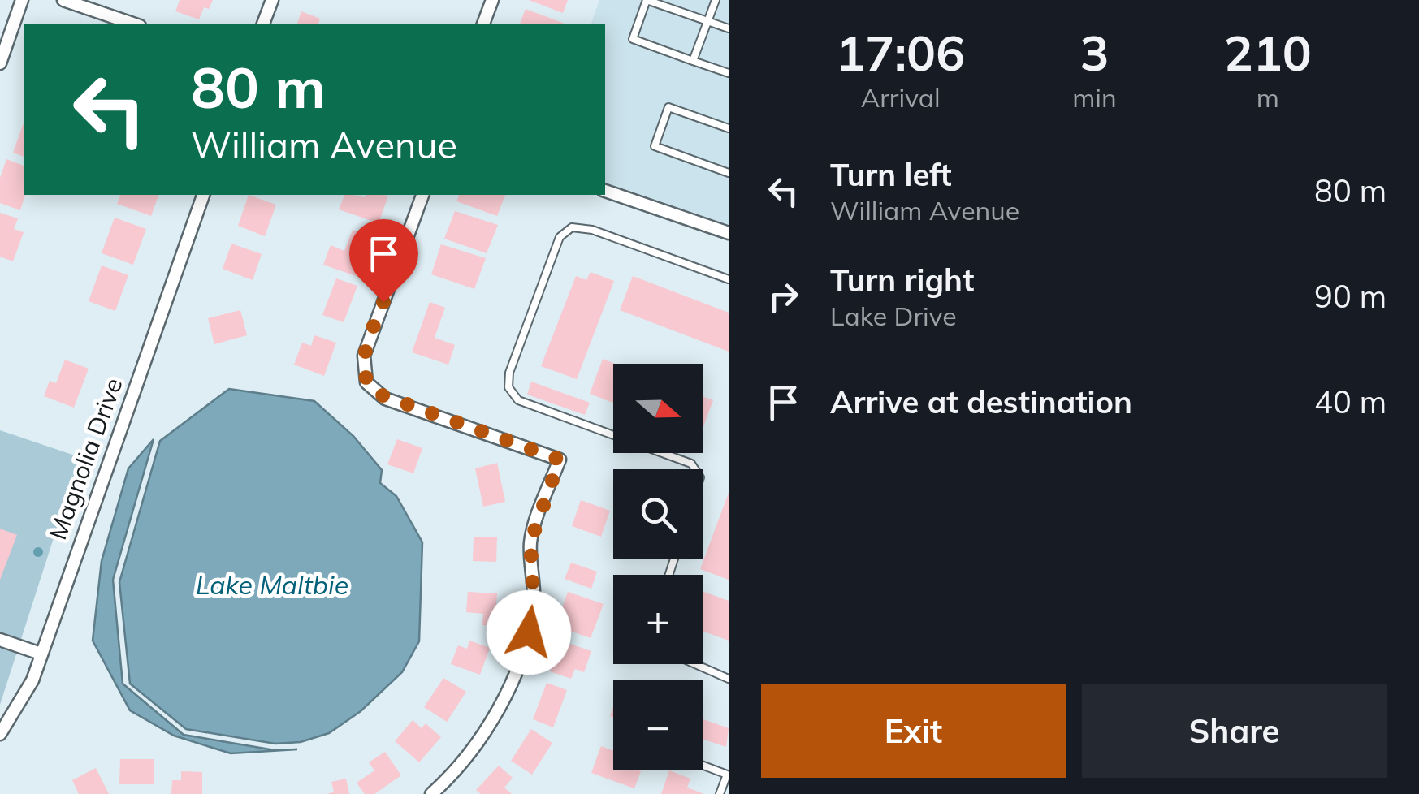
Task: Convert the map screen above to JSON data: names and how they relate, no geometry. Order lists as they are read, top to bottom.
{
  "streets": {
    "street": ["Magnolia Drive"]
  },
  "water": ["Lake Maltbie"],
  "north": "right",
  "page": {
    "eta": [
      "17:06",
      "Arrival",
      "3",
      "min",
      "210",
      "m"
    ],
    "turn": ["80 m", "William Avenue"],
    "list": [
      {
        "name": "Turn left",
        "note": "William Avenue",
        "value": "80 m"
      },
      {
        "name": "Turn right",
        "note": "Lake Drive",
        "value": "90 m"
      },
      {
        "name": "Arrive at destination",
        "value": "40 m"
      }
    ],
    "map_buttons": ["+", "−"],
    "buttons": ["Exit", "Share"]
  }
}
